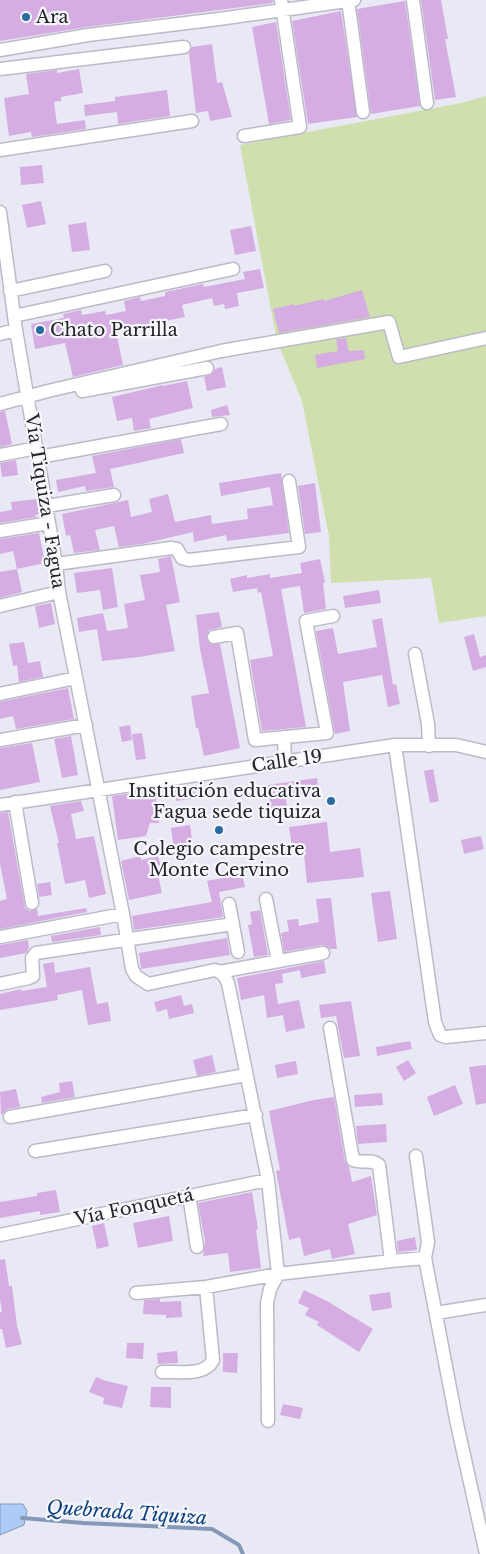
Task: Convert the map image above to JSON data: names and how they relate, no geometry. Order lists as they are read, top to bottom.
{
  "streets": {
    "street": ["Vía Tiquiza - Fagua", "Calle 19", "Vía Fonquetá"]
  },
  "crossings": [
    ["Vía Tiquiza - Fagua", "Calle 19"]
  ],
  "water": ["Quebrada Tiquiza"],
  "places": [
    "Ara",
    "Chato Parrilla",
    "Institución educativa Fagua sede tiquiza",
    "Colegio campestre Monte Cervino"
  ]
}
